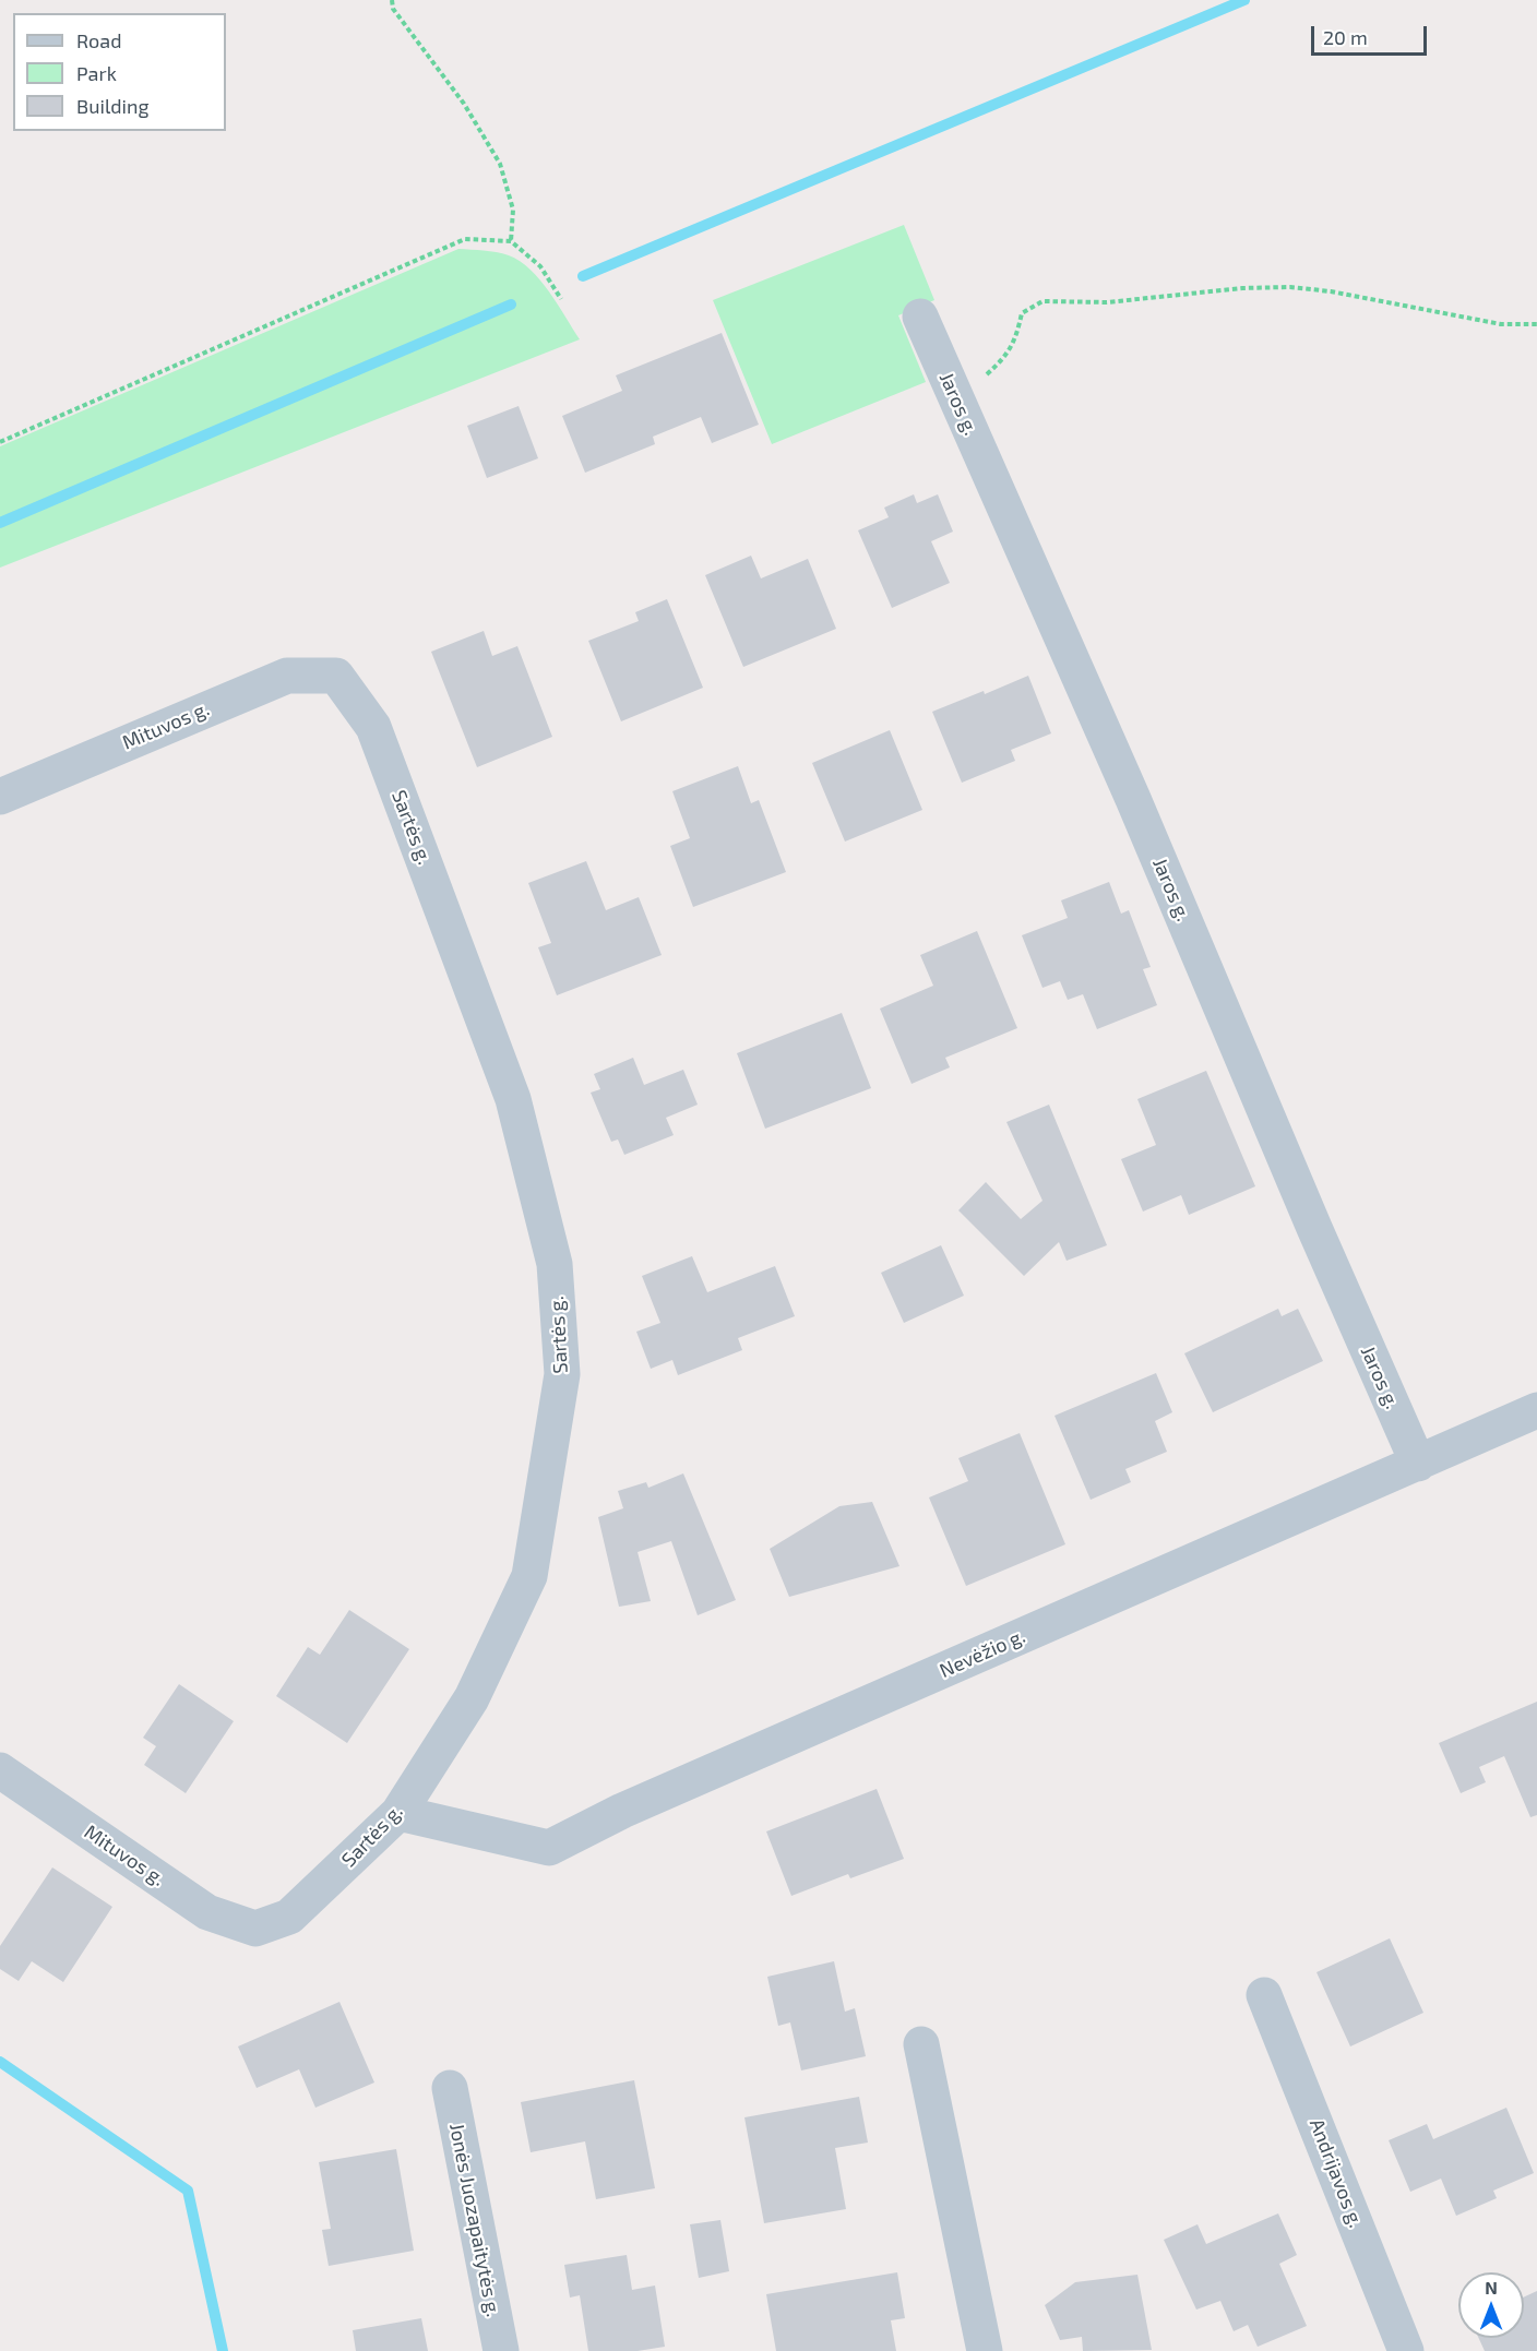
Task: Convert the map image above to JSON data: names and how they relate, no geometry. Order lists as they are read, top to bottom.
{
  "streets": {
    "street": [
      "Jaros g.",
      "Mituvos g.",
      "Sartės g.",
      "Nevėžio g.",
      "Andrijavos g.",
      "Jonės Juozapaitytės g."
    ]
  },
  "crossings": [
    ["Jaros g.", "Nevėžio g."],
    ["Mituvos g.", "Sartės g."],
    ["Sartės g.", "Nevėžio g."]
  ],
  "legend": ["Road", "Park", "Building"],
  "scale_bar": "20 m",
  "north": "top"
}
